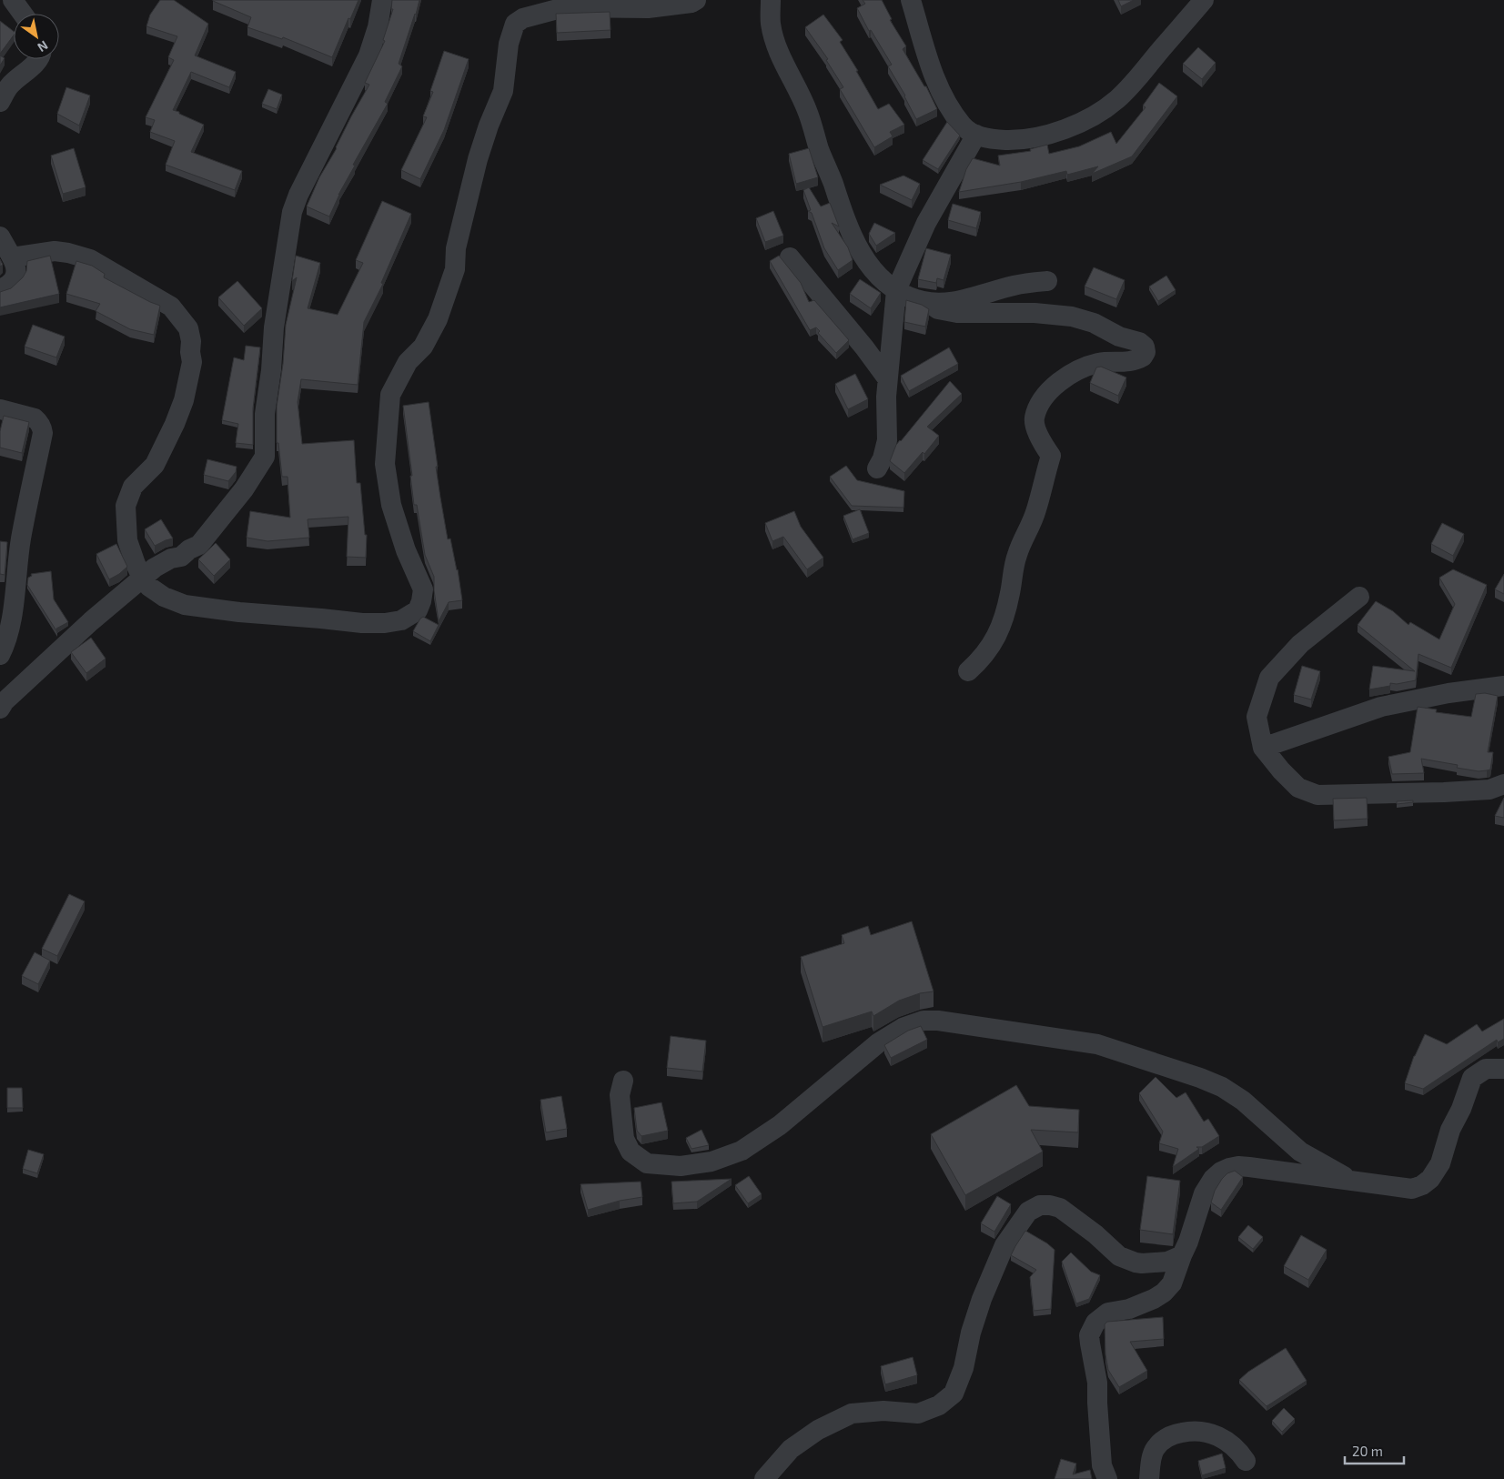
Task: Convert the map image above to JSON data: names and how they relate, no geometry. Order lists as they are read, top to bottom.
{
  "scale_bar": "20 m",
  "north": "bottom right"
}
